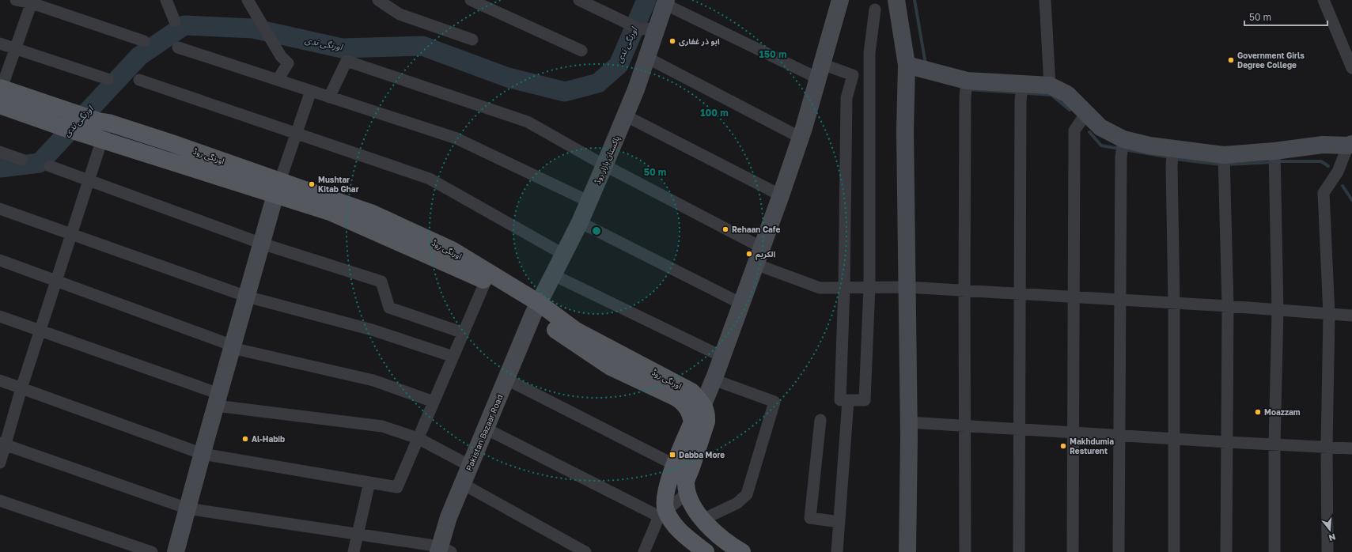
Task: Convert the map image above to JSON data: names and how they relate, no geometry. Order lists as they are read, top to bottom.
{
  "streets": {
    "main road": ["اورنگی روڈ"],
    "street": ["پاکستان بازار روڈ", "Pakistan Bazaar Road"]
  },
  "crossings": [
    ["اورنگی روڈ", "پاکستان بازار روڈ"],
    ["اورنگی روڈ", "Pakistan Bazaar Road"],
    ["پاکستان بازار روڈ", "Pakistan Bazaar Road"]
  ],
  "water": ["اورنگی ندی"],
  "places": {
    "other": [
      "ابو ذر غفاری",
      "Government Girls Degree College",
      "Mushtar Kitab Ghar",
      "Rehaan Cafe",
      "الکریم",
      "Moazzam",
      "Al-Habib",
      "Makhdumia Resturent"
    ],
    "transit": ["Dabba More"]
  },
  "scale_bar": "50 m",
  "north": "bottom",
  "rings": ["150 m", "100 m", "50 m"]
}
